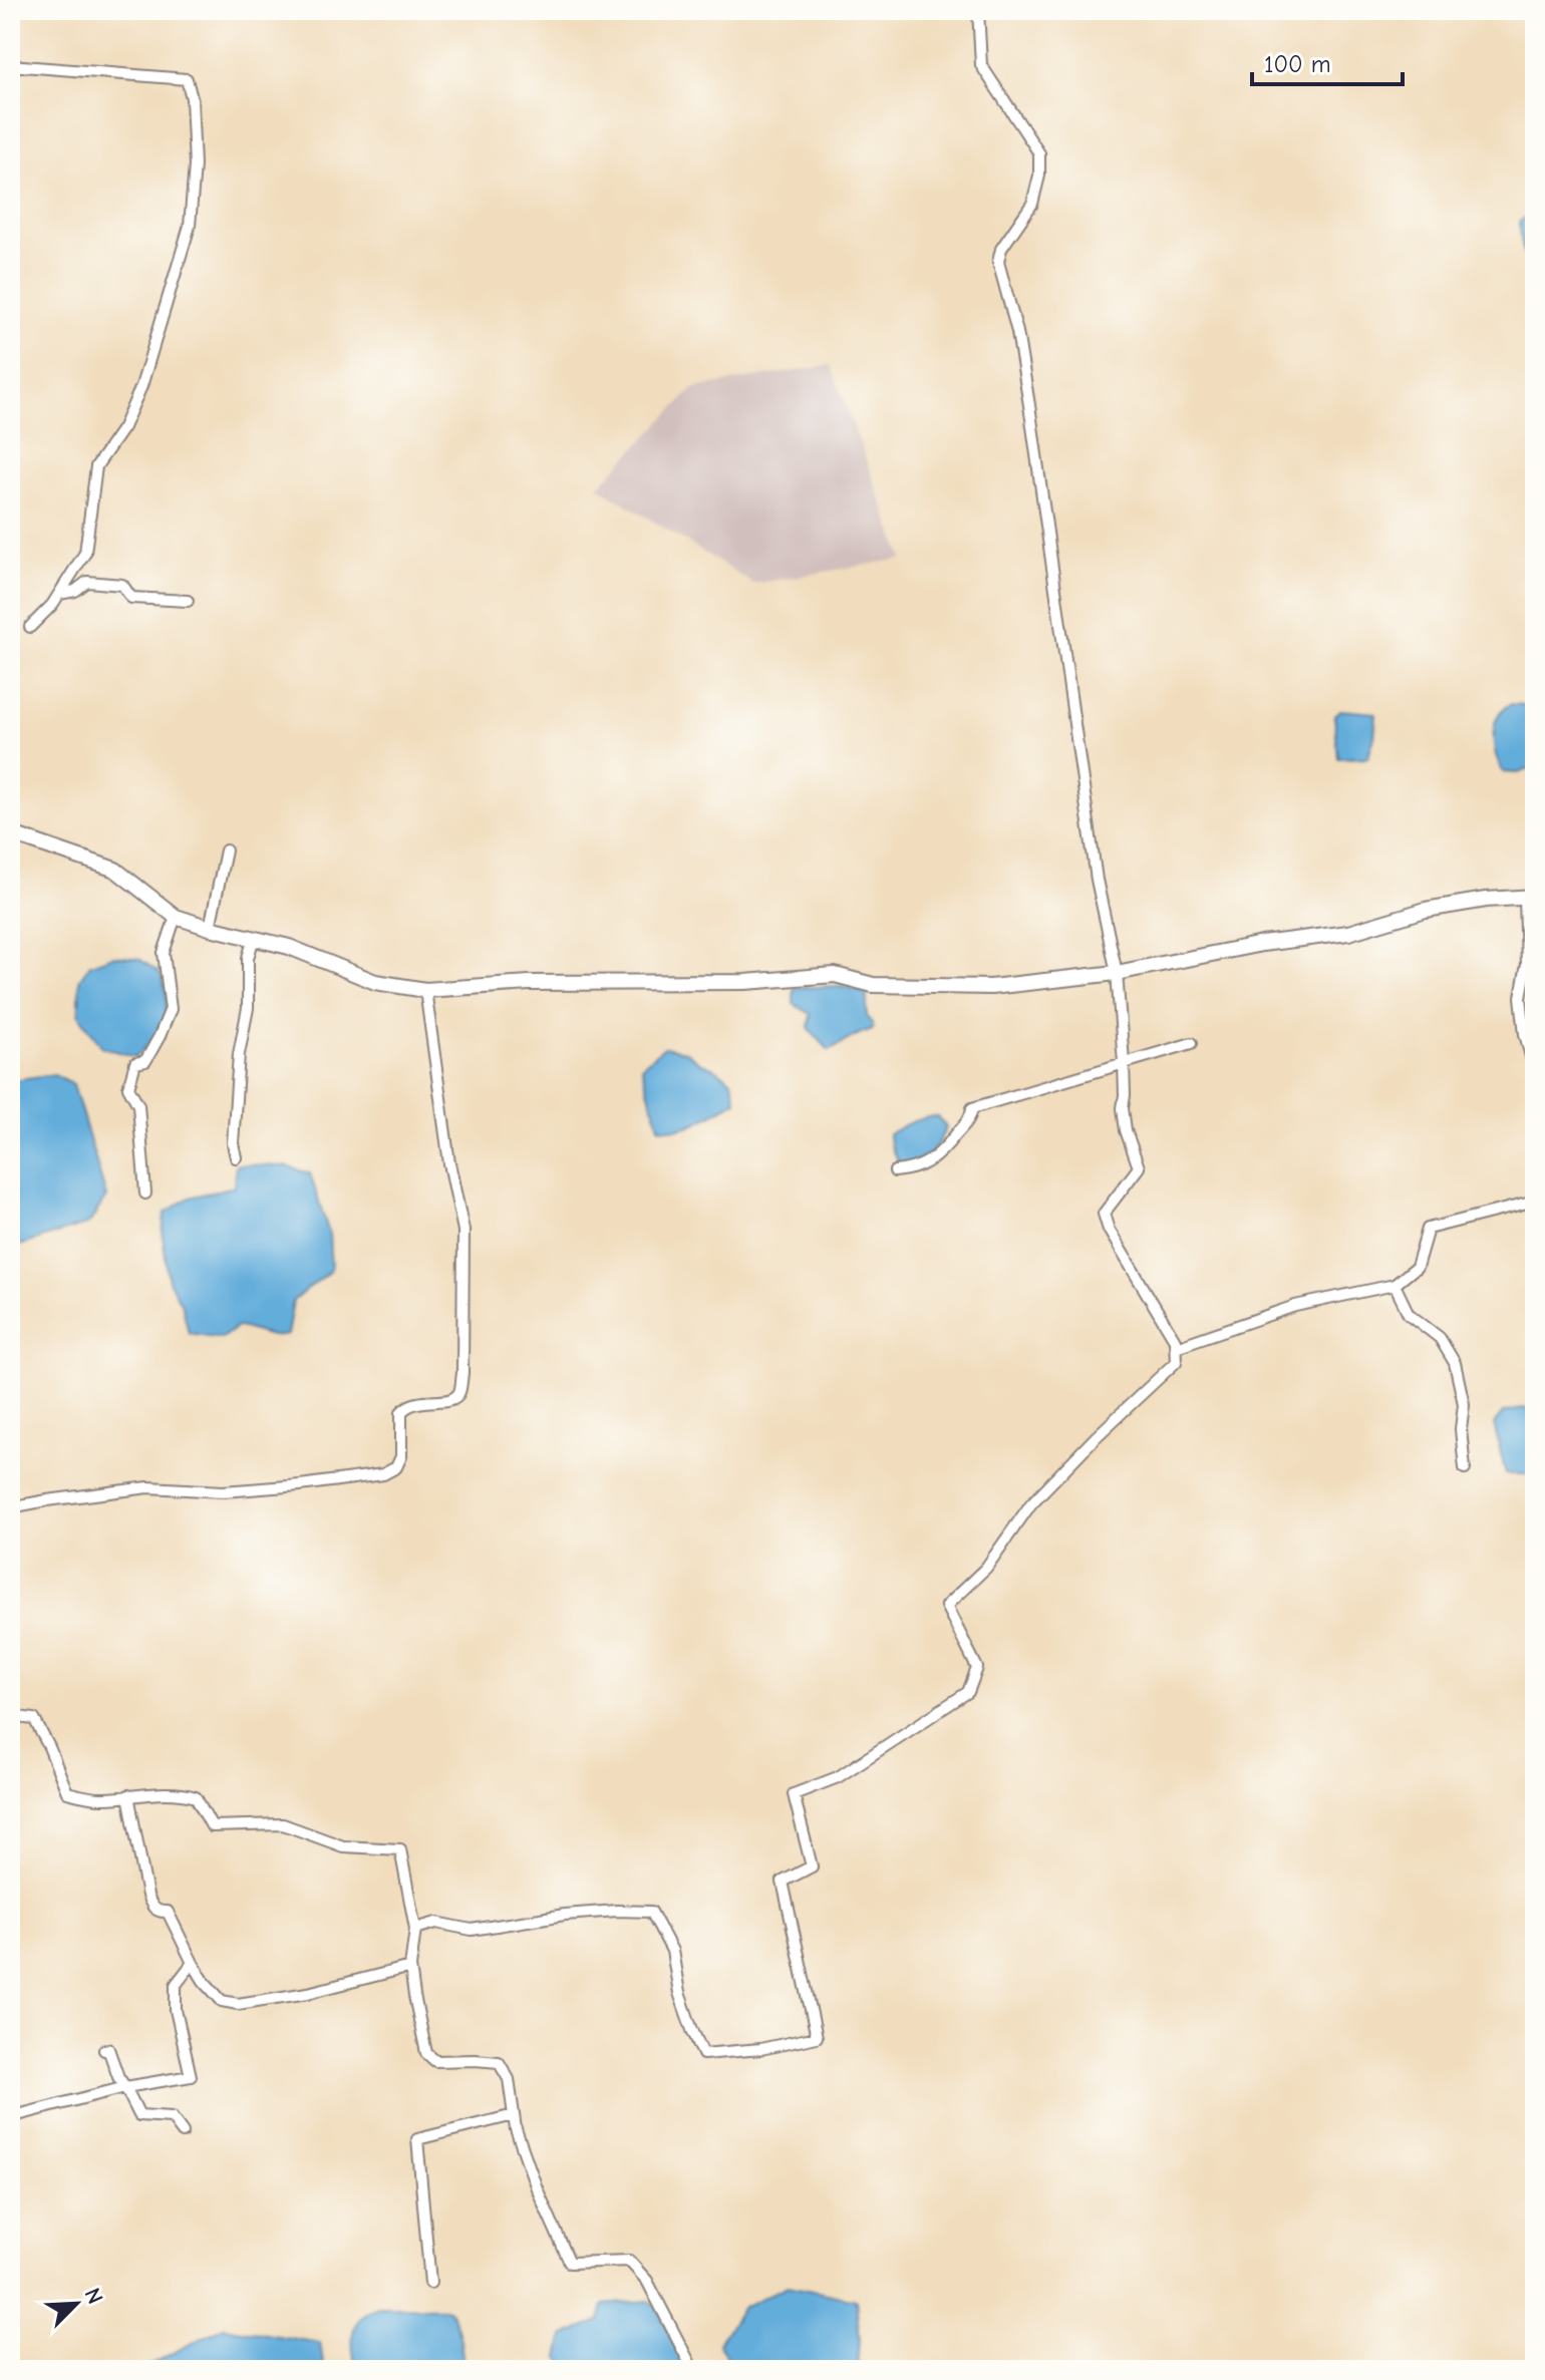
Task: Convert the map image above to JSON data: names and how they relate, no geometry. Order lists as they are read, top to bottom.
{
  "scale_bar": "100 m",
  "north": "top right"
}
